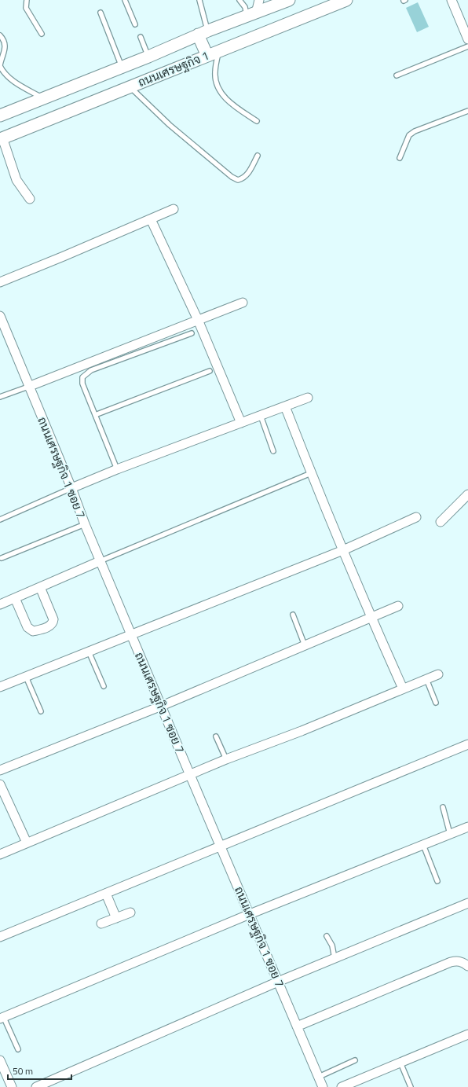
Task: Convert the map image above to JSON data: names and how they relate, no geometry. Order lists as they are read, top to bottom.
{
  "streets": {
    "main road": ["ถนนเศรษฐกิจ 1"],
    "street": ["ถนนเศรษฐกิจ 1 ซอย 7"]
  },
  "scale_bar": "50 m"
}
